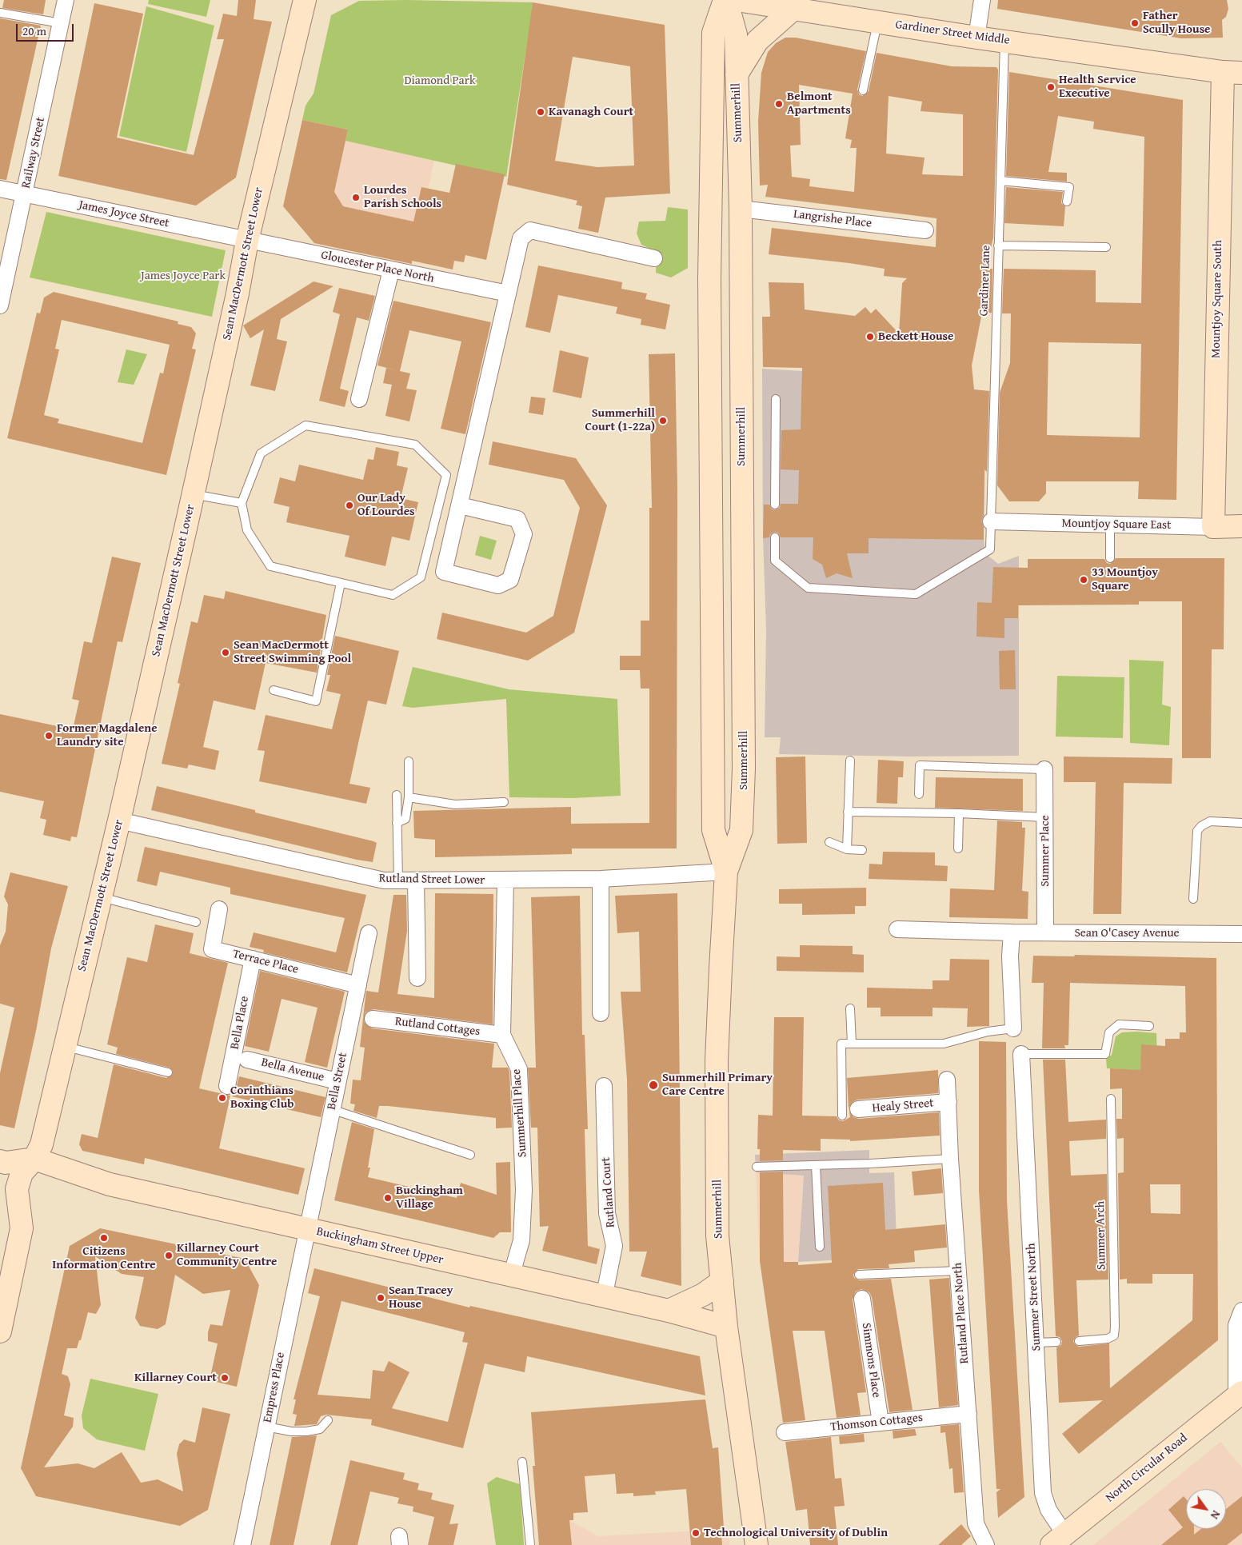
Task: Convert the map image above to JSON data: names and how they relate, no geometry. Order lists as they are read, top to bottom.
{
  "streets": {
    "main road": [
      "Gardiner Street Middle",
      "Summerhill",
      "Sean MacDermott Street Lower",
      "Mountjoy Square South",
      "Mountjoy Square East",
      "Buckingham Street Upper",
      "North Circular Road"
    ],
    "street": [
      "Railway Street",
      "James Joyce Street",
      "Langrishe Place",
      "Gloucester Place North",
      "Summer Place",
      "Rutland Street Lower",
      "Sean O'Casey Avenue",
      "Terrace Place",
      "Bella Place",
      "Rutland Cottages",
      "Bella Avenue",
      "Bella Street",
      "Healy Street",
      "Summerhill Place",
      "Rutland Court",
      "Summer Street North",
      "Rutland Place North",
      "Simmons Place",
      "Empress Place",
      "Thomson Cottages"
    ],
    "lane": ["Gardiner Lane", "Summer Arch"]
  },
  "crossings": [
    ["Gardiner Street Middle", "Gardiner Lane"],
    ["Gardiner Street Middle", "Mountjoy Square South"],
    ["Summerhill", "Langrishe Place"],
    ["Summerhill", "Rutland Street Lower"],
    ["Summerhill", "Buckingham Street Upper"],
    ["Railway Street", "James Joyce Street"],
    ["James Joyce Street", "Sean MacDermott Street Lower"],
    ["James Joyce Street", "Gloucester Place North"],
    ["Sean MacDermott Street Lower", "Gloucester Place North"],
    ["Sean MacDermott Street Lower", "Rutland Street Lower"],
    ["Sean MacDermott Street Lower", "Buckingham Street Upper"],
    ["Gardiner Lane", "Mountjoy Square East"],
    ["Mountjoy Square South", "Mountjoy Square East"],
    ["Summer Place", "Sean O'Casey Avenue"],
    ["Rutland Street Lower", "Summerhill Place"],
    ["Terrace Place", "Bella Place"],
    ["Terrace Place", "Bella Street"],
    ["Rutland Cottages", "Summerhill Place"],
    ["Bella Avenue", "Bella Street"],
    ["Bella Street", "Buckingham Street Upper"],
    ["Bella Street", "Empress Place"],
    ["Healy Street", "Rutland Place North"],
    ["Summerhill Place", "Buckingham Street Upper"],
    ["Rutland Court", "Buckingham Street Upper"],
    ["Buckingham Street Upper", "Empress Place"],
    ["Summer Street North", "North Circular Road"],
    ["Rutland Place North", "Thomson Cottages"],
    ["Simmons Place", "Thomson Cottages"]
  ],
  "parks": ["Diamond Park", "James Joyce Park"],
  "places": [
    "Father Scully House",
    "Health Service Executive",
    "Belmont Apartments",
    "Kavanagh Court",
    "Lourdes Parish Schools",
    "Beckett House",
    "Summerhill Court (1-22a)",
    "Our Lady Of Lourdes",
    "33 Mountjoy Square",
    "Sean MacDermott Street Swimming Pool",
    "Former Magdalene Laundry site",
    "Summerhill Primary Care Centre",
    "Corinthians Boxing Club",
    "Buckingham Village",
    "Citizens Information Centre",
    "Killarney Court Community Centre",
    "Sean Tracey House",
    "Killarney Court",
    "Technological University of Dublin"
  ],
  "scale_bar": "20 m",
  "north": "bottom right"
}
